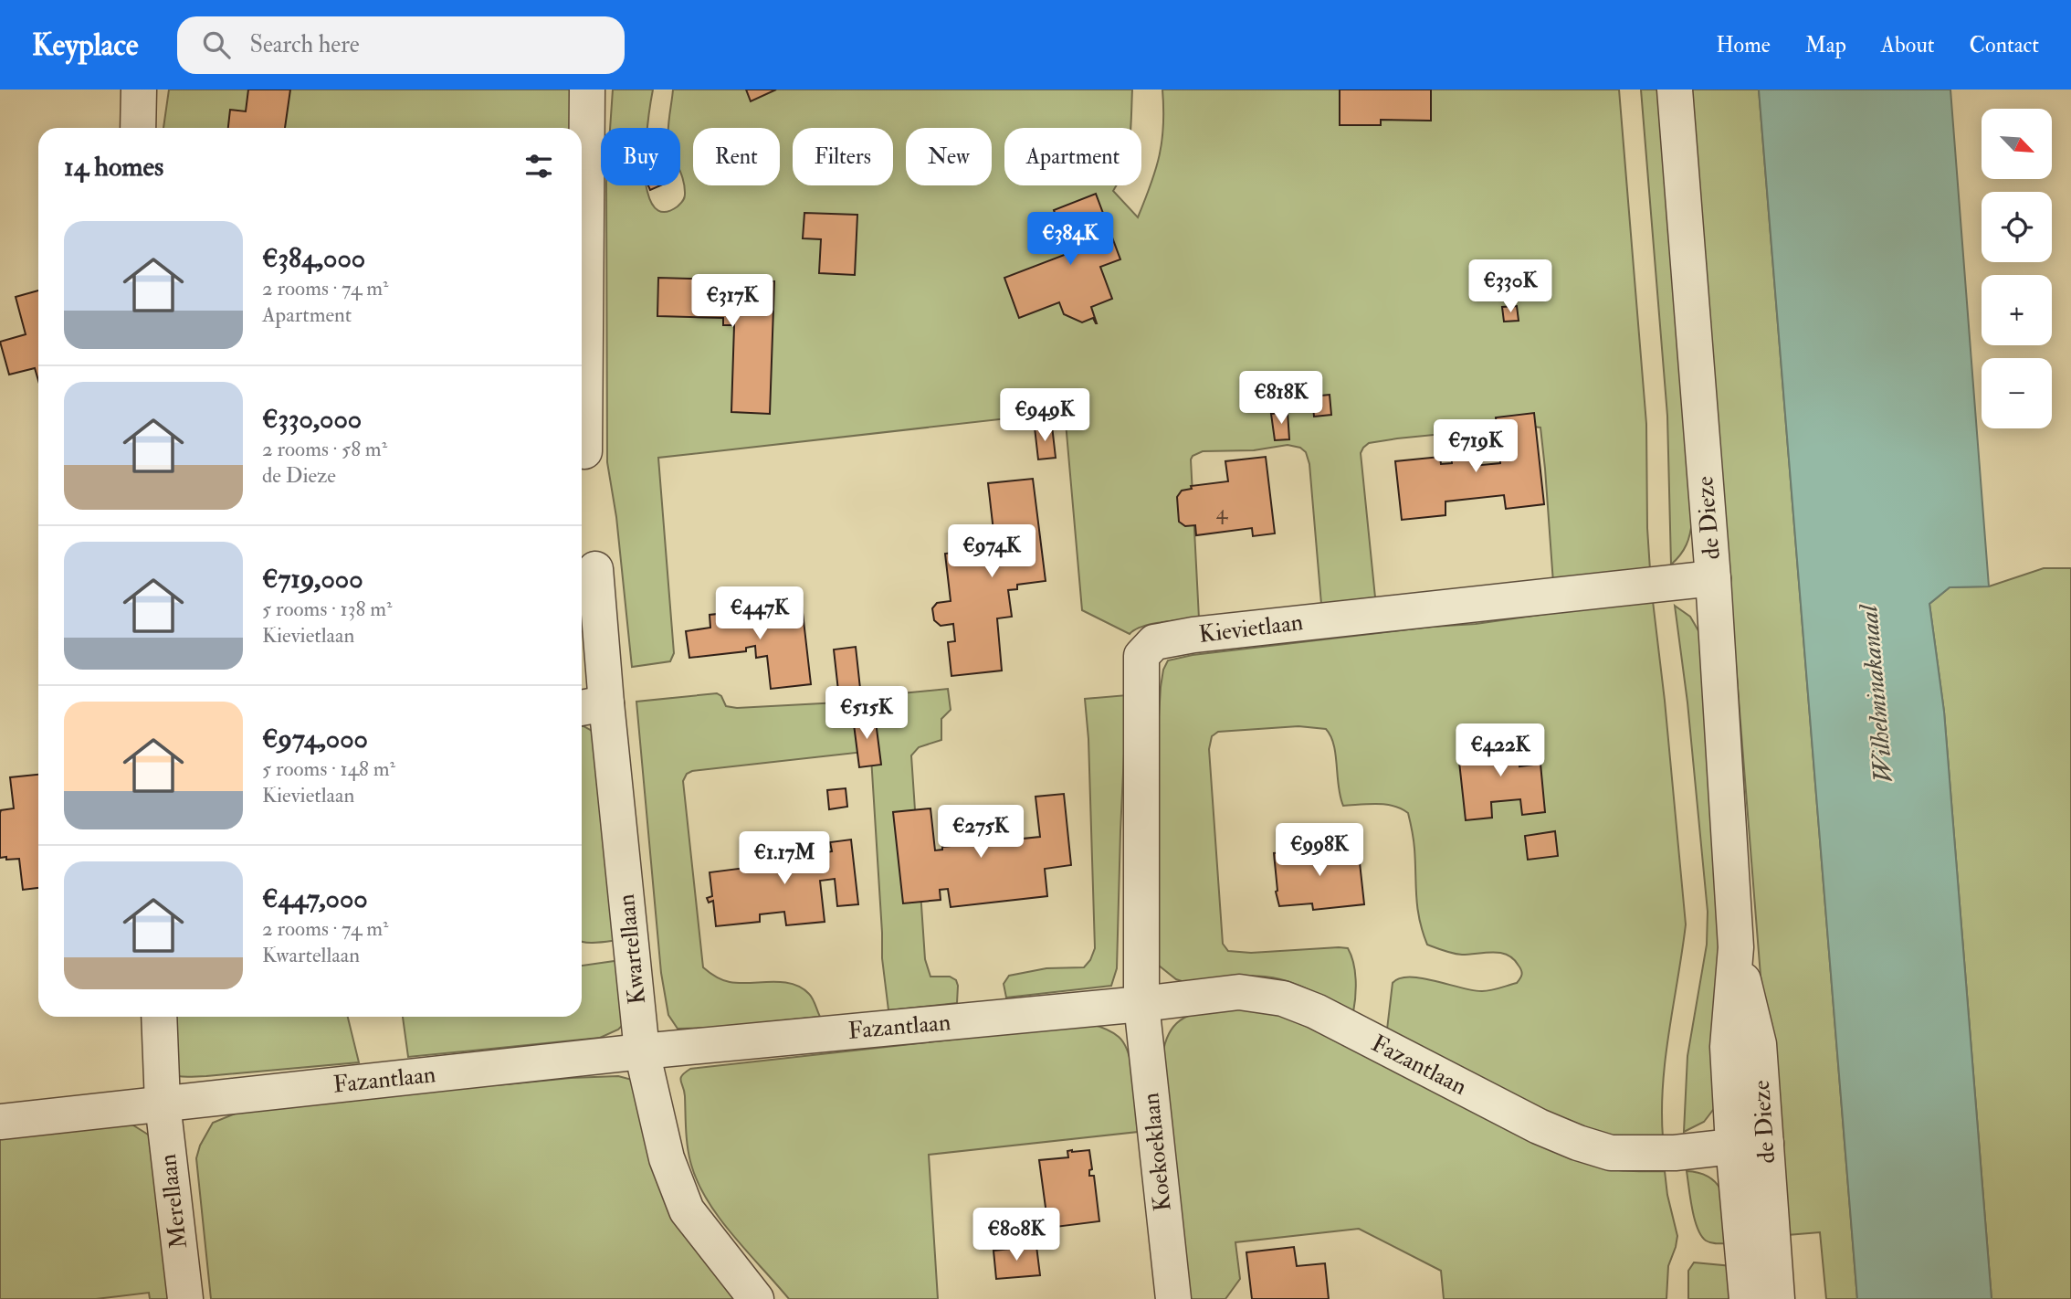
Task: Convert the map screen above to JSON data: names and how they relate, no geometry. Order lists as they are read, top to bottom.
{
  "streets": {
    "street": [
      "de Dieze",
      "Kievietlaan",
      "Kwartellaan",
      "Fazantlaan",
      "Koekoeklaan",
      "Merellaan"
    ]
  },
  "crossings": [
    ["de Dieze", "Kievietlaan"],
    ["de Dieze", "Fazantlaan"],
    ["Kievietlaan", "Fazantlaan"],
    ["Kievietlaan", "Koekoeklaan"],
    ["Kwartellaan", "Fazantlaan"],
    ["Fazantlaan", "Koekoeklaan"],
    ["Fazantlaan", "Merellaan"]
  ],
  "water": ["Wilhelminakanaal"],
  "house_numbers": ["4"],
  "north": "bottom right",
  "page": {
    "header": "Keyplace",
    "search": "Search here",
    "nav": [
      "Home",
      "Map",
      "About",
      "Contact"
    ],
    "map_buttons": ["+", "−"],
    "chip": [
      "Buy",
      "Rent",
      "Filters",
      "New",
      "Apartment"
    ],
    "heading": "14 homes",
    "list": [
      {
        "name": "€384,000",
        "note": "2 rooms · 74 m² · Apartment"
      },
      {
        "name": "€330,000",
        "note": "2 rooms · 58 m² · de Dieze"
      },
      {
        "name": "€719,000",
        "note": "5 rooms · 138 m² · Kievietlaan"
      },
      {
        "name": "€974,000",
        "note": "5 rooms · 148 m² · Kievietlaan"
      },
      {
        "name": "€447,000",
        "note": "2 rooms · 74 m² · Kwartellaan"
      }
    ],
    "price": [
      "€384K",
      "€330K",
      "€317K",
      "€818K",
      "€949K",
      "€719K",
      "€974K",
      "€447K",
      "€515K",
      "€422K",
      "€275K",
      "€998K",
      "€1.17M",
      "€808K"
    ]
  }
}
